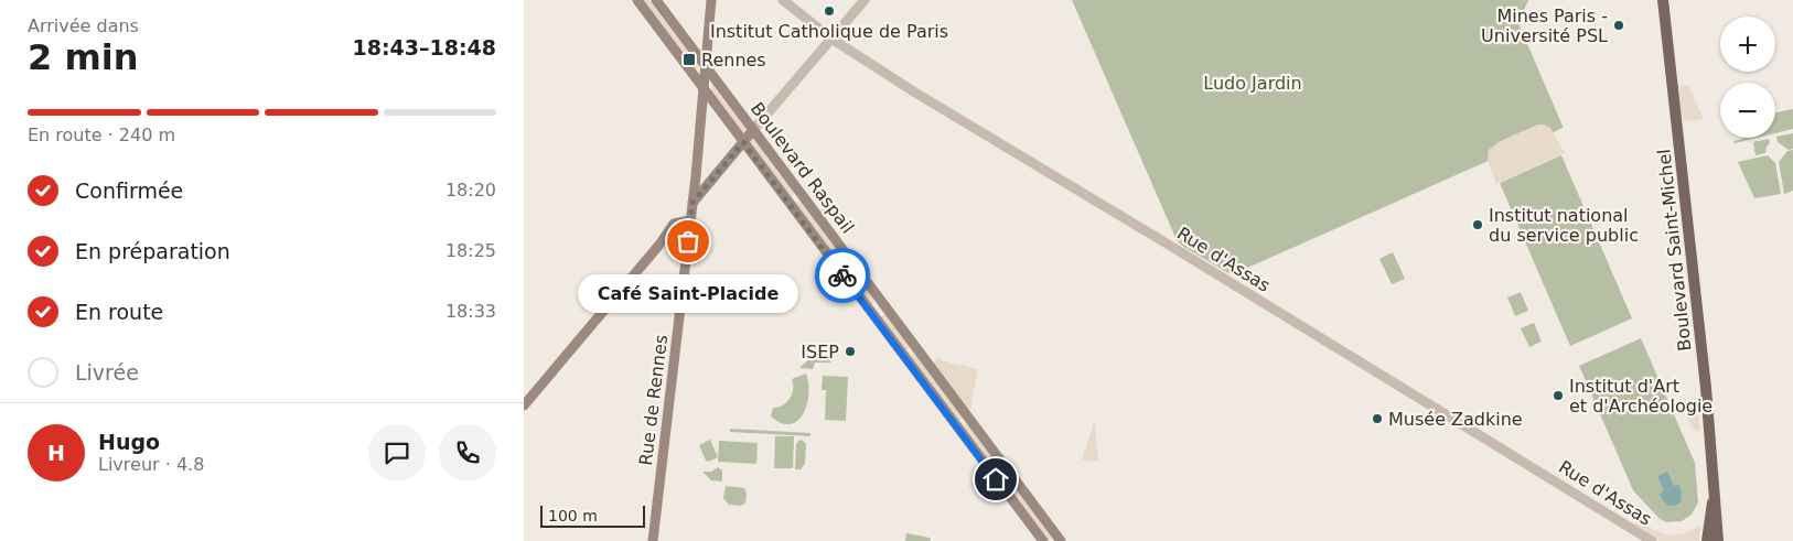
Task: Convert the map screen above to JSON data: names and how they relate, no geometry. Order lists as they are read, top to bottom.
{
  "streets": {
    "main road": ["Boulevard Raspail", "Boulevard Saint-Michel", "Rue de Rennes"],
    "street": ["Rue d'Assas"]
  },
  "crossings": [
    ["Boulevard Raspail", "Rue de Rennes"]
  ],
  "parks": ["Ludo Jardin"],
  "places": {
    "other": [
      "Institut Catholique de Paris",
      "Mines Paris - Université PSL",
      "Institut national du service public",
      "Café Saint-Placide",
      "ISEP",
      "Institut d'Art et d'Archéologie",
      "Musée Zadkine"
    ],
    "transit": ["Rennes"]
  },
  "scale_bar": "100 m",
  "page": {
    "heading": ["2 min", "Arrivée dans", "18:43–18:48"],
    "panel": ["Hugo", "Livreur · 4.8"],
    "map_buttons": ["+", "−"],
    "bar": "En route · 240 m",
    "list": [
      ["Confirmée", "18:20"],
      ["En préparation", "18:25"],
      ["En route", "18:33"],
      "Livrée"
    ],
    "bubble": "Café Saint-Placide",
    "round": "H",
    "scale": "100 m"
  }
}
